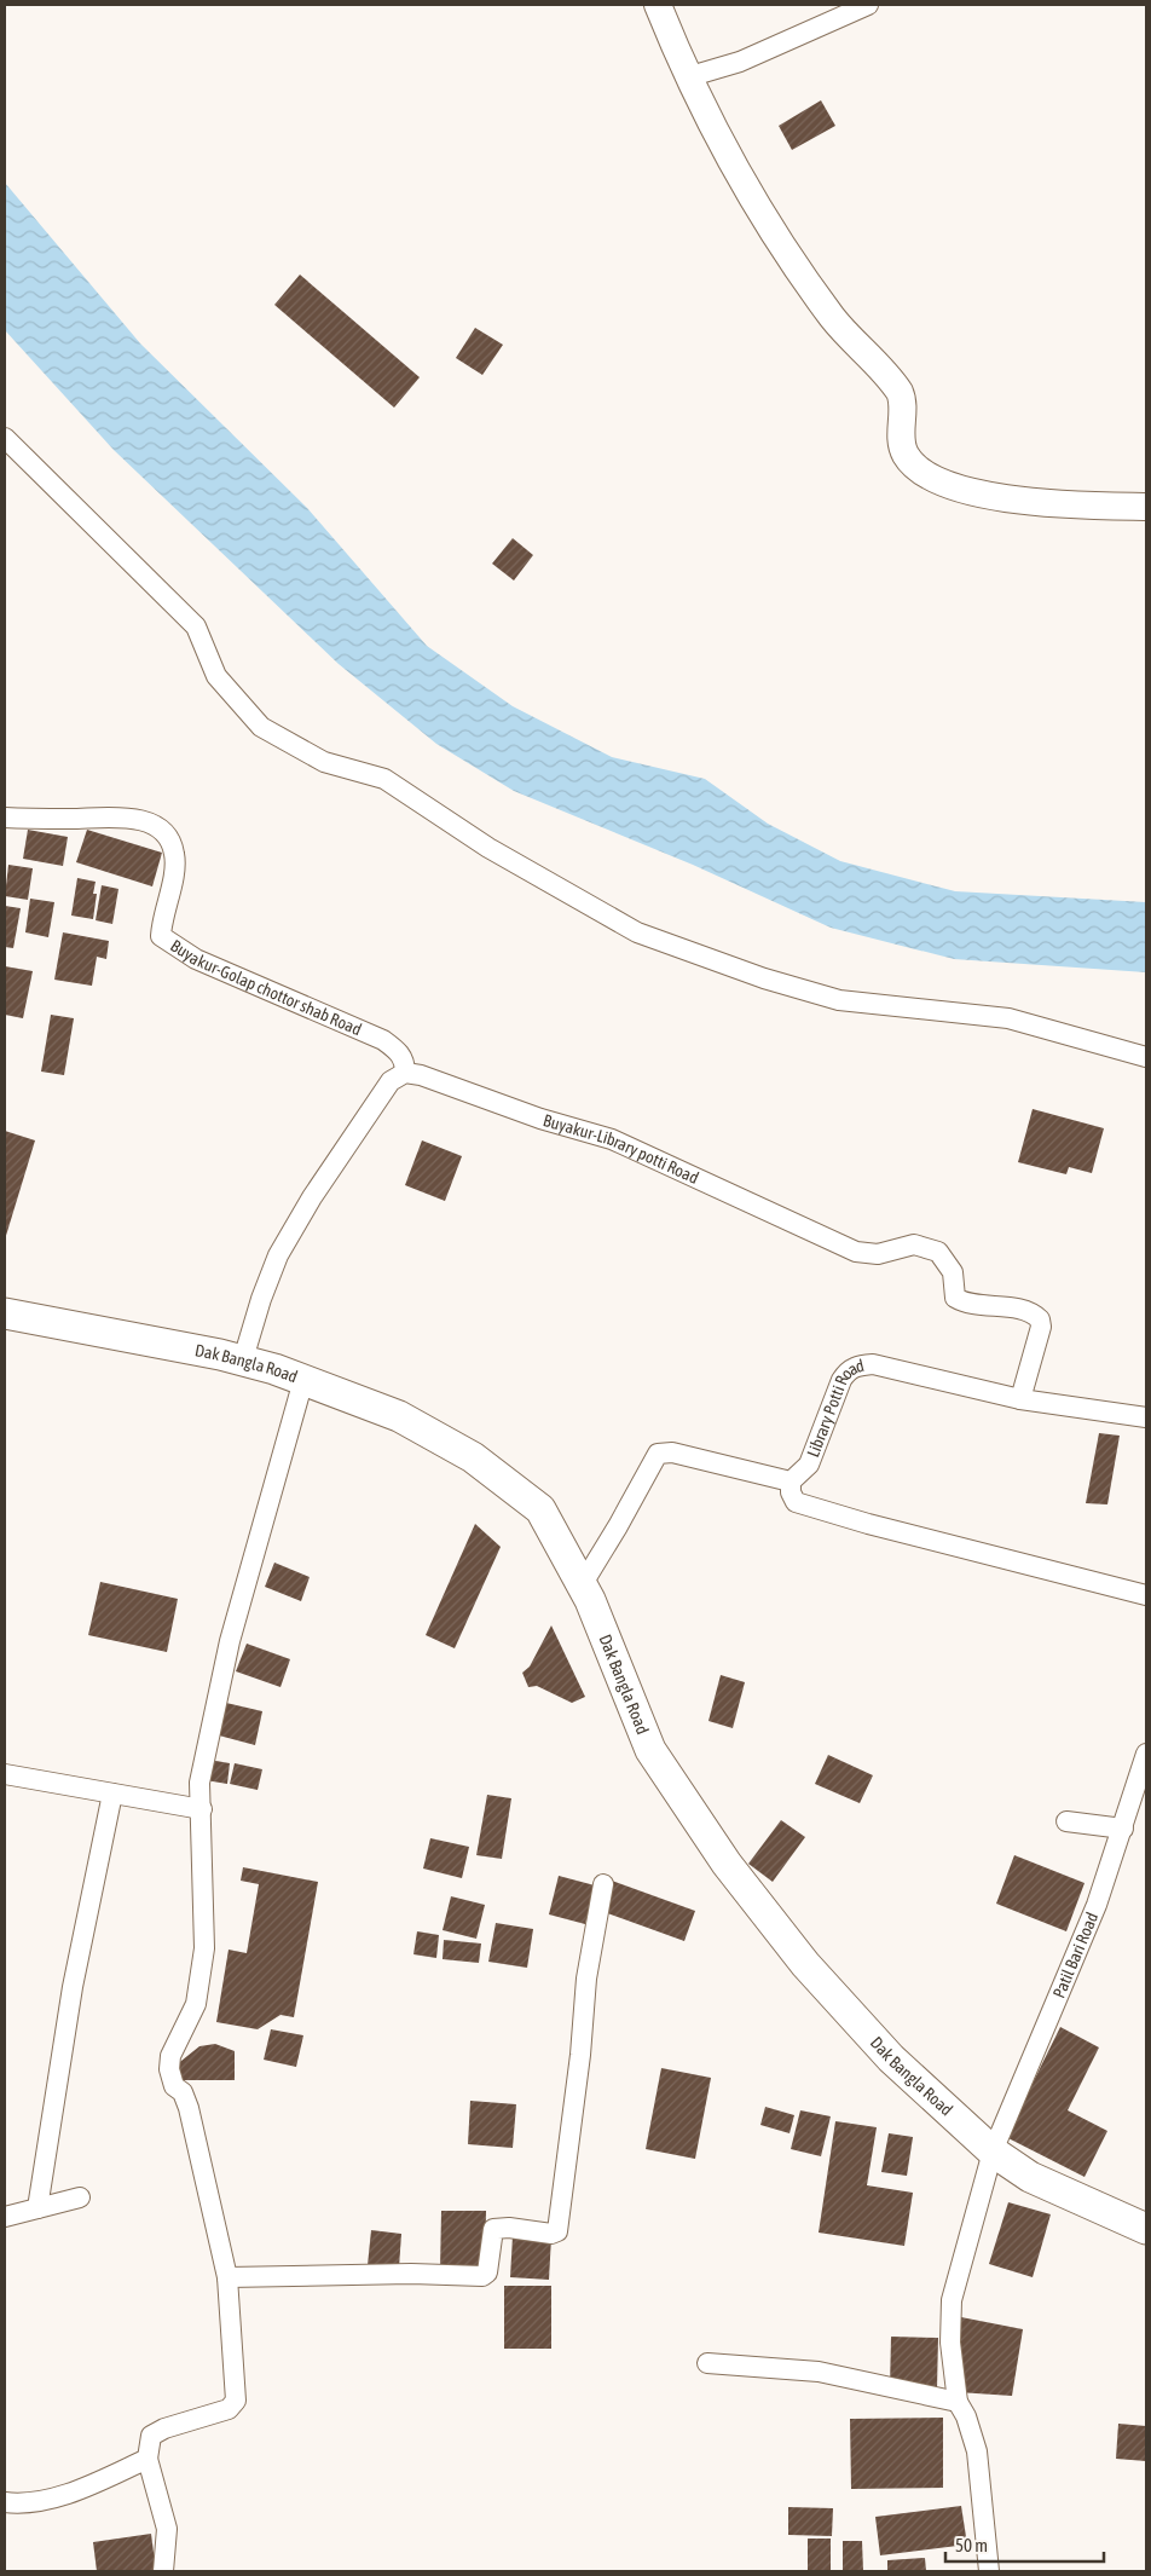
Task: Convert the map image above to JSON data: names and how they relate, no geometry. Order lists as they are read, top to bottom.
{
  "streets": {
    "main road": ["Dak Bangla Road"],
    "street": [
      "Buyakur-Golap chottor shab Road",
      "Buyakur-Library potti Road",
      "Library Potti Road",
      "Patil Bari Road"
    ]
  },
  "crossings": [
    ["Buyakur-Golap chottor shab Road", "Buyakur-Library potti Road"],
    ["Buyakur-Library potti Road", "Library Potti Road"],
    ["Dak Bangla Road", "Patil Bari Road"]
  ],
  "scale_bar": "50 m"
}
